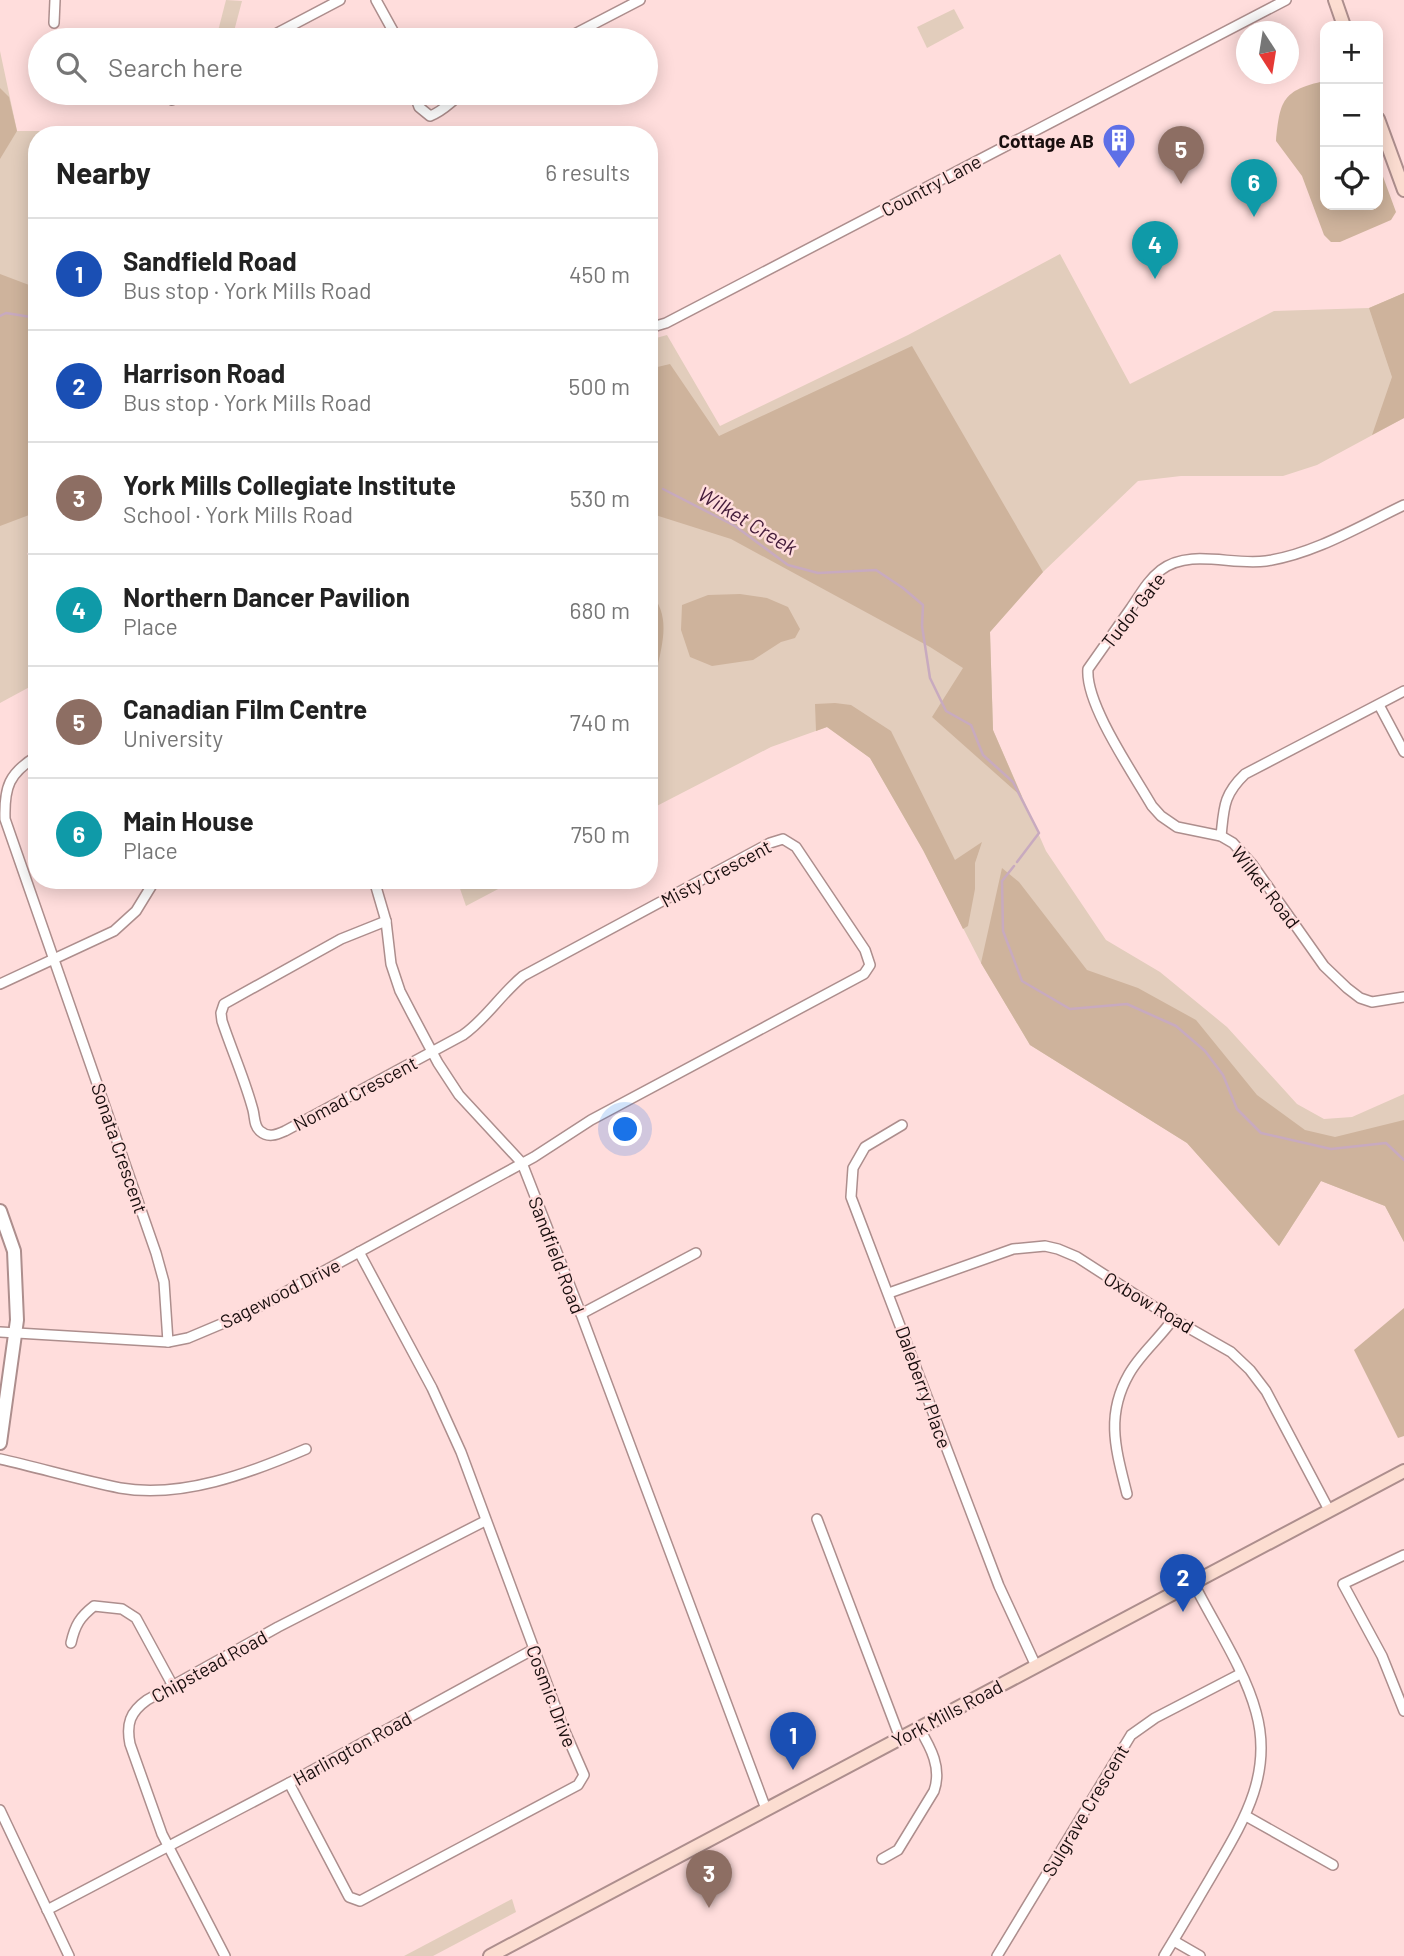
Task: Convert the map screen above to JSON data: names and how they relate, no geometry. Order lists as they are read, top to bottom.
{
  "streets": {
    "main road": ["York Mills Road"],
    "street": [
      "Country Lane",
      "Tudor Gate",
      "Misty Crescent",
      "Wilket Road",
      "Nomad Crescent",
      "Sonata Crescent",
      "Sandfield Road",
      "Sagewood Drive",
      "Oxbow Road",
      "Daleberry Place",
      "Chipstead Road",
      "Cosmic Drive",
      "Harlington Road",
      "Sulgrave Crescent"
    ]
  },
  "crossings": [
    ["Tudor Gate", "Wilket Road"],
    ["Misty Crescent", "Nomad Crescent"],
    ["Misty Crescent", "Sandfield Road"],
    ["Misty Crescent", "Sagewood Drive"],
    ["Nomad Crescent", "Sandfield Road"],
    ["Sonata Crescent", "Sagewood Drive"],
    ["Sandfield Road", "Sagewood Drive"],
    ["Sandfield Road", "York Mills Road"],
    ["Sagewood Drive", "Cosmic Drive"],
    ["Oxbow Road", "Daleberry Place"],
    ["Oxbow Road", "York Mills Road"],
    ["Daleberry Place", "York Mills Road"],
    ["Chipstead Road", "Cosmic Drive"],
    ["Chipstead Road", "Harlington Road"],
    ["Cosmic Drive", "Harlington Road"]
  ],
  "water": ["Wilket Creek"],
  "places": {
    "building": ["Cottage AB"]
  },
  "north": "bottom",
  "page": {
    "map_buttons": ["+", "−"],
    "search": "Search here",
    "pins": [
      "5",
      "6",
      "4",
      "2",
      "1",
      "3"
    ],
    "heading": ["Nearby", "6 results"],
    "list": [
      {
        "mark": "1",
        "name": "Sandfield Road",
        "note": "Bus stop · York Mills Road",
        "value": "450 m"
      },
      {
        "mark": "2",
        "name": "Harrison Road",
        "note": "Bus stop · York Mills Road",
        "value": "500 m"
      },
      {
        "mark": "3",
        "name": "York Mills Collegiate Institute",
        "note": "School · York Mills Road",
        "value": "530 m"
      },
      {
        "mark": "4",
        "name": "Northern Dancer Pavilion",
        "note": "Place",
        "value": "680 m"
      },
      {
        "mark": "5",
        "name": "Canadian Film Centre",
        "note": "University",
        "value": "740 m"
      },
      {
        "mark": "6",
        "name": "Main House",
        "note": "Place",
        "value": "750 m"
      }
    ]
  }
}
